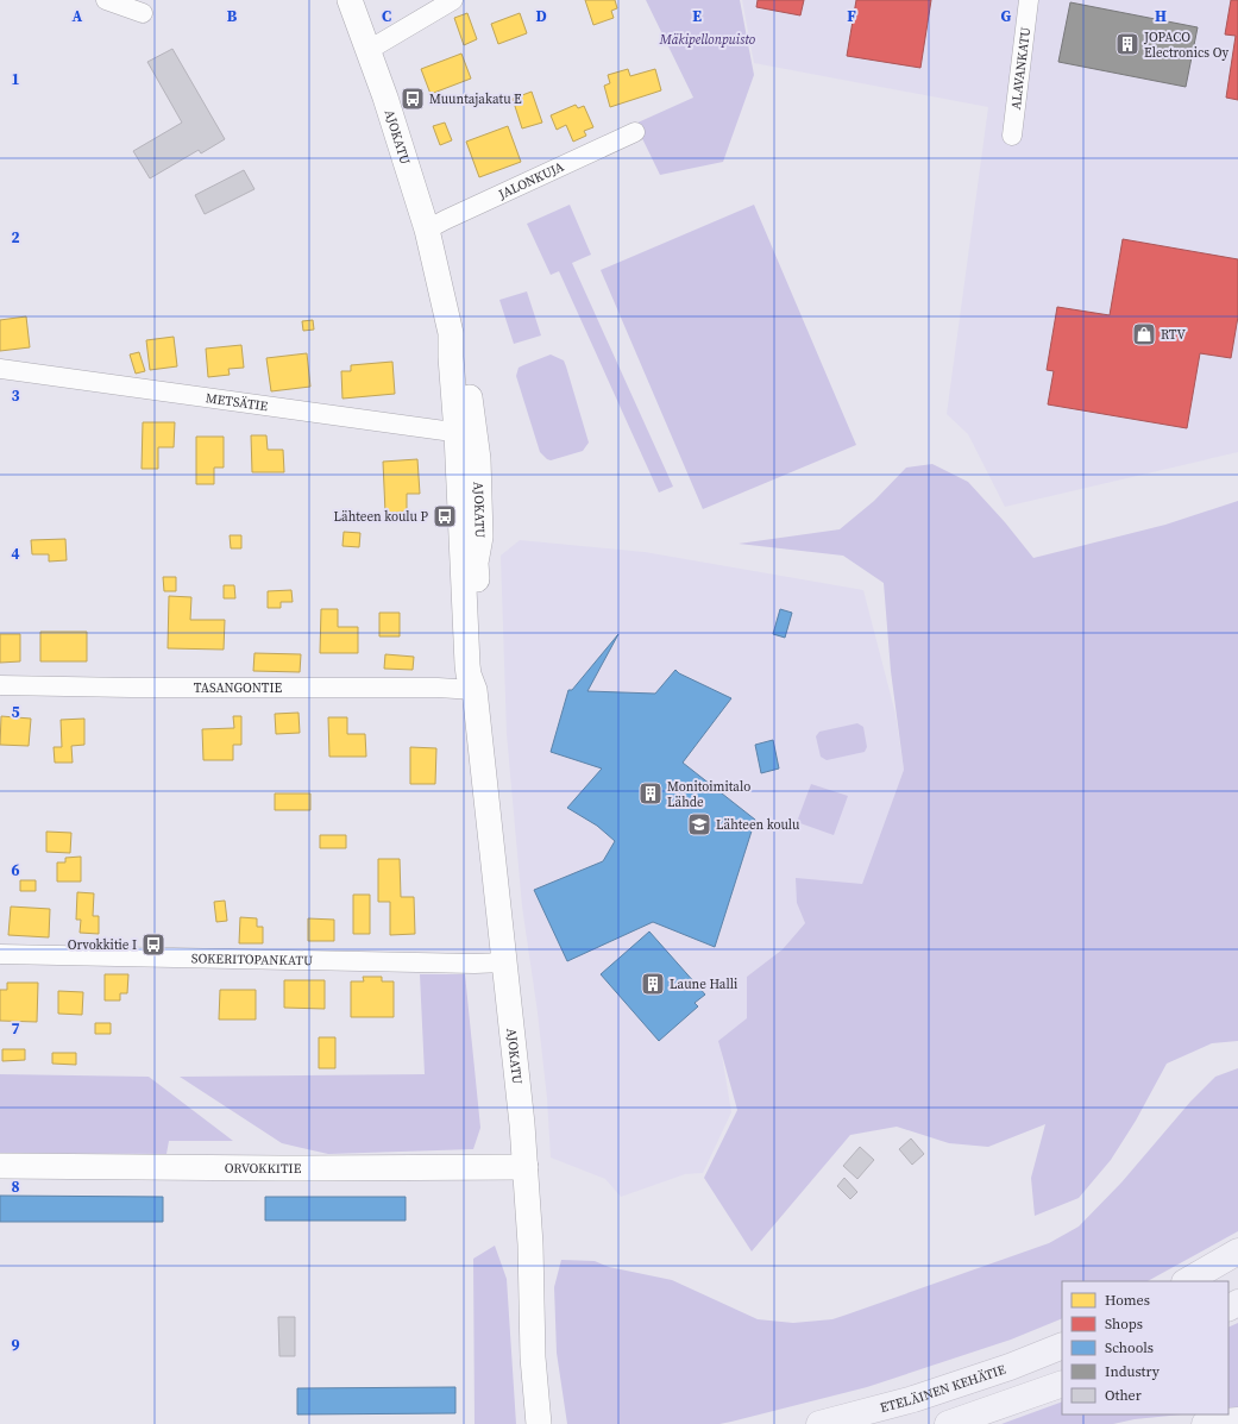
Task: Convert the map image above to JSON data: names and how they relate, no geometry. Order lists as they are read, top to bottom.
{
  "streets": {
    "highway": ["ETELÄINEN KEHÄTIE"],
    "street": [
      "ALAVANKATU",
      "AJOKATU",
      "JALONKUJA",
      "METSÄTIE",
      "TASANGONTIE",
      "SOKERITOPANKATU",
      "ORVOKKITIE"
    ]
  },
  "crossings": [
    ["AJOKATU", "JALONKUJA"],
    ["AJOKATU", "METSÄTIE"],
    ["AJOKATU", "TASANGONTIE"],
    ["AJOKATU", "SOKERITOPANKATU"],
    ["AJOKATU", "ORVOKKITIE"]
  ],
  "parks": ["Mäkipellonpuisto"],
  "places": {
    "building": ["JOPACO Electronics Oy", "Monitoimitalo Lähde", "Laune Halli"],
    "bus stop": ["Muuntajakatu E", "Lähteen koulu P", "Orvokkitie I"],
    "shop": ["RTV"],
    "school or university": ["Lähteen koulu"]
  },
  "legend": [
    "Homes",
    "Shops",
    "Schools",
    "Industry",
    "Other"
  ],
  "grid": {
    "columns": [
      "A",
      "B",
      "C",
      "D",
      "E",
      "F",
      "G",
      "H"
    ],
    "rows": [
      "1",
      "2",
      "3",
      "4",
      "5",
      "6",
      "7",
      "8",
      "9"
    ]
  }
}
